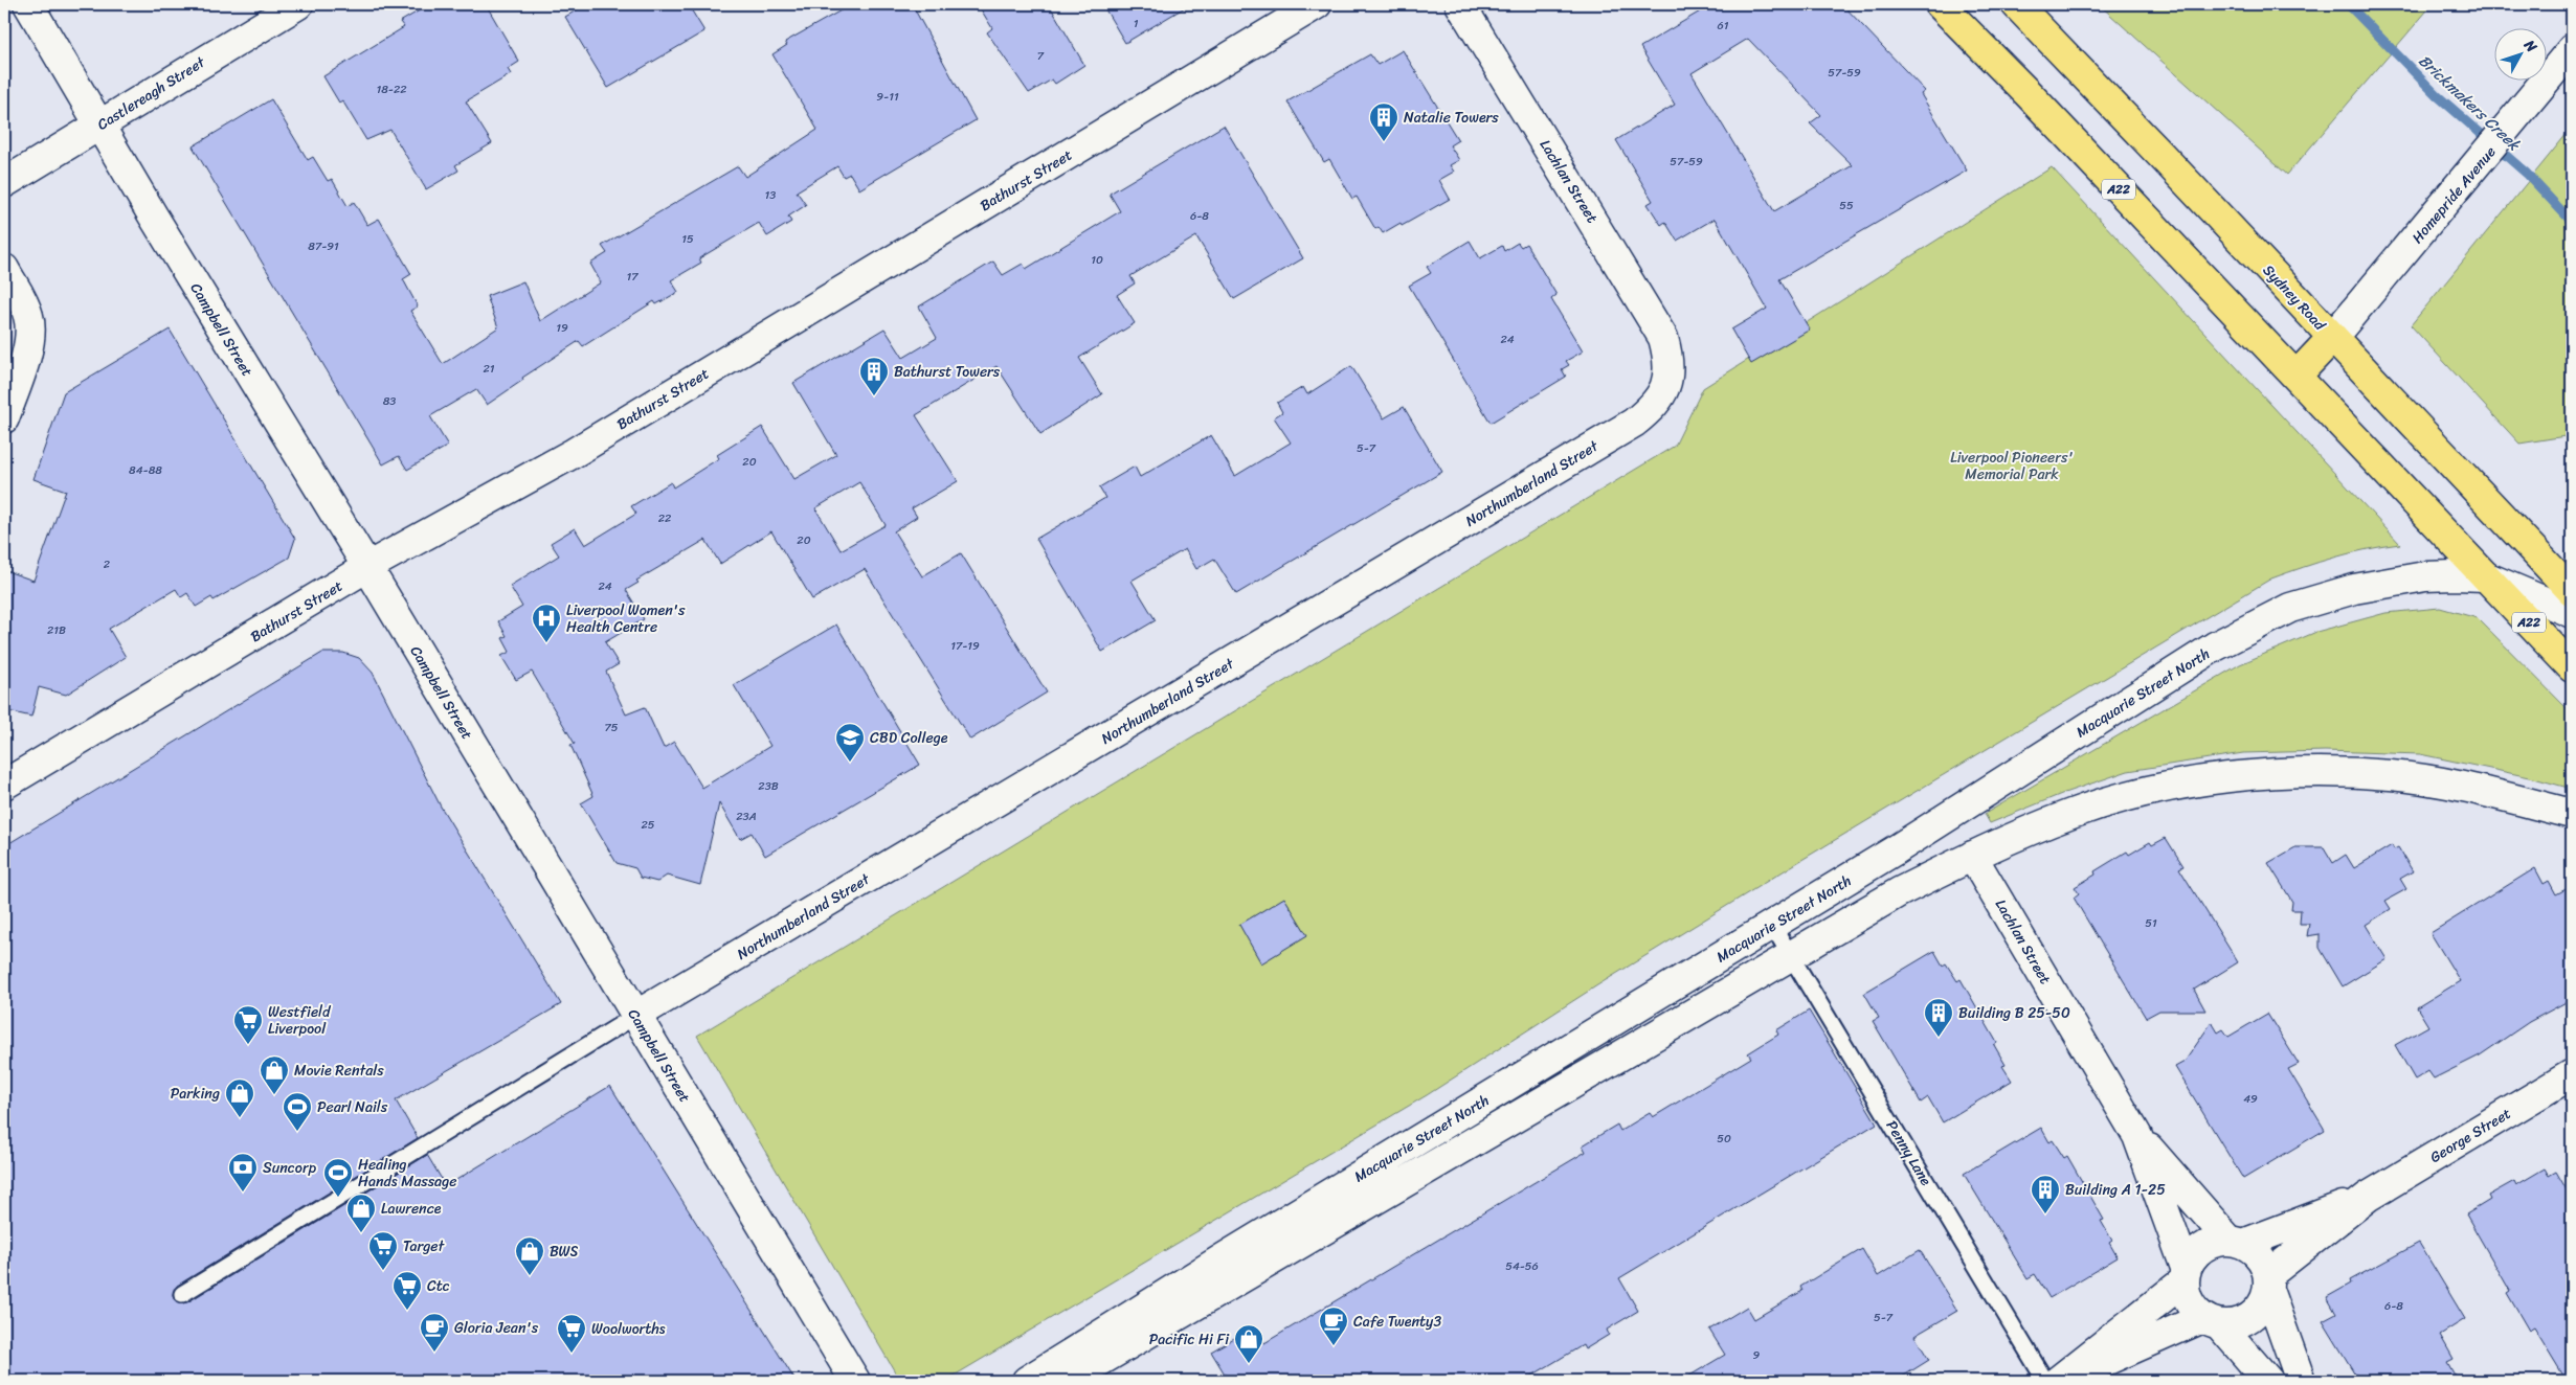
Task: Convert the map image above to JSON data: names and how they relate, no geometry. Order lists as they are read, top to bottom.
{
  "streets": {
    "highway": ["A22", "Sydney Road"],
    "street": [
      "Castlereagh Street",
      "Bathurst Street",
      "Lachlan Street",
      "Homepride Avenue",
      "Campbell Street",
      "Northumberland Street",
      "Macquarie Street North",
      "George Street"
    ],
    "lane": ["Penny Lane"]
  },
  "crossings": [
    ["Castlereagh Street", "Campbell Street"],
    ["Bathurst Street", "Campbell Street"],
    ["Lachlan Street", "Northumberland Street"],
    ["Lachlan Street", "Macquarie Street North"],
    ["Lachlan Street", "George Street"],
    ["A22", "Macquarie Street North"],
    ["Homepride Avenue", "Sydney Road"],
    ["Campbell Street", "Northumberland Street"],
    ["Macquarie Street North", "Penny Lane"]
  ],
  "water": ["Brickmakers Creek"],
  "parks": ["Liverpool Pioneers' Memorial Park"],
  "places": {
    "building": [
      "Natalie Towers",
      "Bathurst Towers",
      "Building B 25-50",
      "Building A 1-25"
    ],
    "hospital": ["Liverpool Women's Health Centre"],
    "school or university": ["CBD College"],
    "supermarket": [
      "Westfield Liverpool",
      "Target",
      "Ctc",
      "Woolworths"
    ],
    "shop": [
      "Movie Rentals",
      "Parking",
      "Lawrence",
      "BWS",
      "Pacific Hi Fi"
    ],
    "sports": ["Pearl Nails", "Healing Hands Massage"],
    "bank": ["Suncorp"],
    "cafe": ["Cafe Twenty3", "Gloria Jean's"]
  },
  "house_numbers": [
    "1",
    "61",
    "7",
    "57-59",
    "18-22",
    "9-11",
    "57-59",
    "13",
    "55",
    "6-8",
    "15",
    "87-91",
    "10",
    "17",
    "19",
    "24",
    "21",
    "83",
    "5-7",
    "20",
    "84-88",
    "22",
    "20",
    "2",
    "24",
    "21B",
    "17-19",
    "75",
    "23B",
    "23A",
    "25",
    "51",
    "49",
    "50",
    "54-56",
    "6-8",
    "5-7",
    "9"
  ],
  "north": "top right"
}
